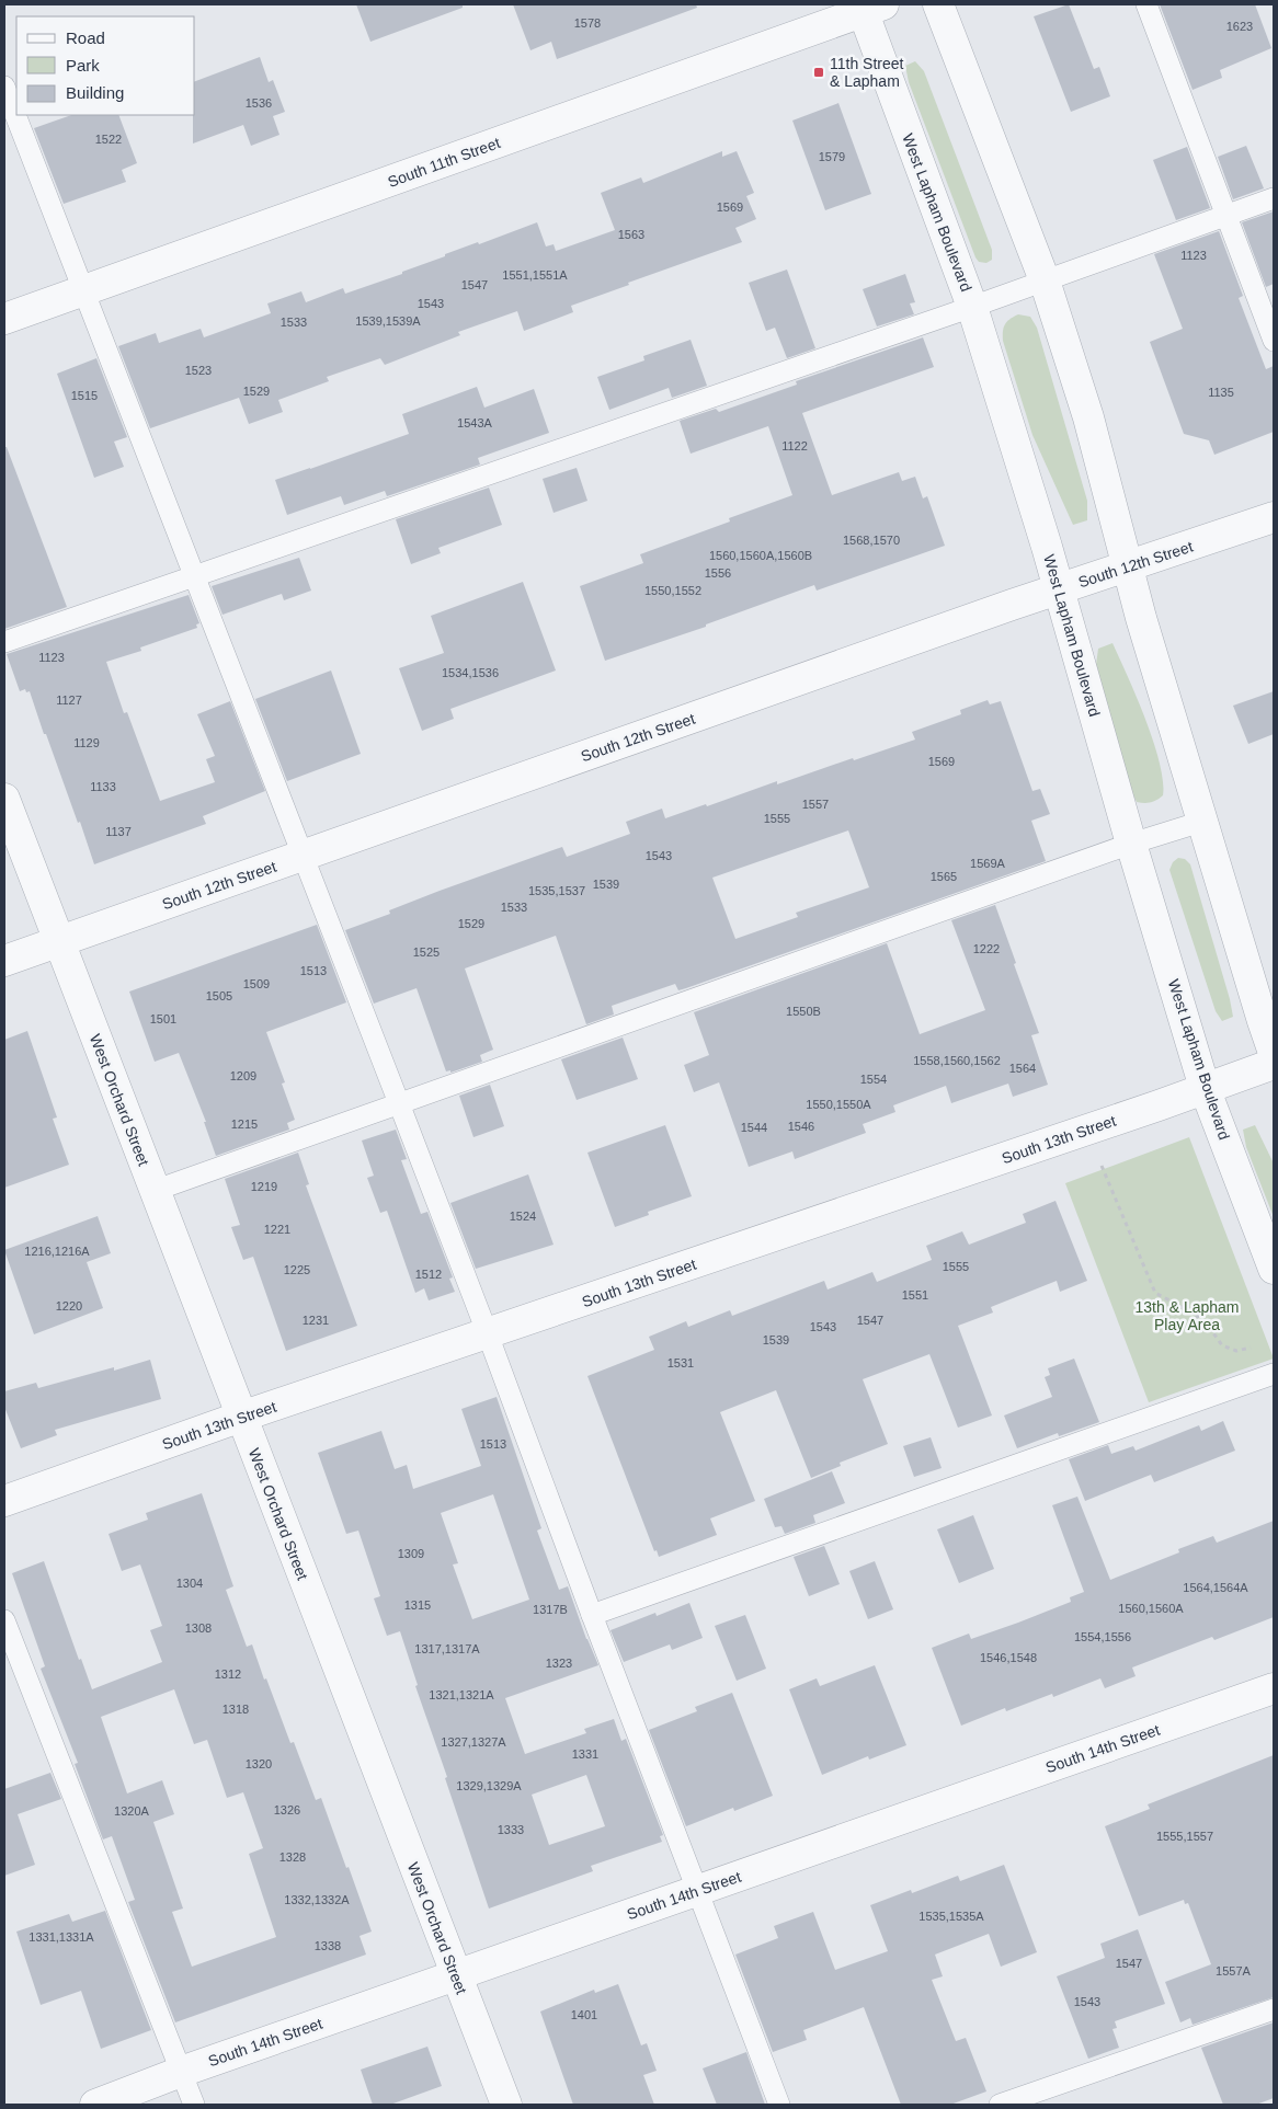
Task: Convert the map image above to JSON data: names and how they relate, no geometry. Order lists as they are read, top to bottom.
{
  "streets": {
    "street": [
      "South 11th Street",
      "West Lapham Boulevard",
      "South 12th Street",
      "West Orchard Street",
      "South 13th Street",
      "South 14th Street"
    ]
  },
  "crossings": [
    ["South 11th Street", "West Lapham Boulevard"],
    ["West Lapham Boulevard", "South 12th Street"],
    ["West Lapham Boulevard", "South 13th Street"],
    ["South 12th Street", "West Orchard Street"],
    ["West Orchard Street", "South 13th Street"],
    ["West Orchard Street", "South 14th Street"]
  ],
  "parks": ["13th & Lapham Play Area"],
  "places": {
    "transit": ["11th Street & Lapham"]
  },
  "house_numbers": [
    "1578",
    "1623",
    "1536",
    "1522",
    "1579",
    "1569",
    "1563",
    "1123",
    "1551,1551A",
    "1547",
    "1543",
    "1539,1539A",
    "1533",
    "1523",
    "1529",
    "1135",
    "1515",
    "1543A",
    "1122",
    "1568,1570",
    "1560,1560A,1560B",
    "1556",
    "1550,1552",
    "1123",
    "1534,1536",
    "1127",
    "1129",
    "1569",
    "1133",
    "1557",
    "1555",
    "1137",
    "1543",
    "1569A",
    "1565",
    "1539",
    "1535,1537",
    "1533",
    "1529",
    "1222",
    "1525",
    "1513",
    "1509",
    "1505",
    "1550B",
    "1501",
    "1558,1560,1562",
    "1564",
    "1209",
    "1554",
    "1550,1550A",
    "1215",
    "1546",
    "1544",
    "1219",
    "1524",
    "1221",
    "1216,1216A",
    "1555",
    "1225",
    "1512",
    "1551",
    "1220",
    "1231",
    "1547",
    "1543",
    "1539",
    "1531",
    "1513",
    "1309",
    "1304",
    "1564,1564A",
    "1315",
    "1560,1560A",
    "1317B",
    "1308",
    "1554,1556",
    "1317,1317A",
    "1546,1548",
    "1323",
    "1312",
    "1321,1321A",
    "1318",
    "1327,1327A",
    "1331",
    "1320",
    "1329,1329A",
    "1326",
    "1320A",
    "1333",
    "1555,1557",
    "1328",
    "1332,1332A",
    "1535,1535A",
    "1331,1331A",
    "1338",
    "1547",
    "1557A",
    "1543",
    "1401"
  ],
  "legend": ["Road", "Park", "Building"]
}
